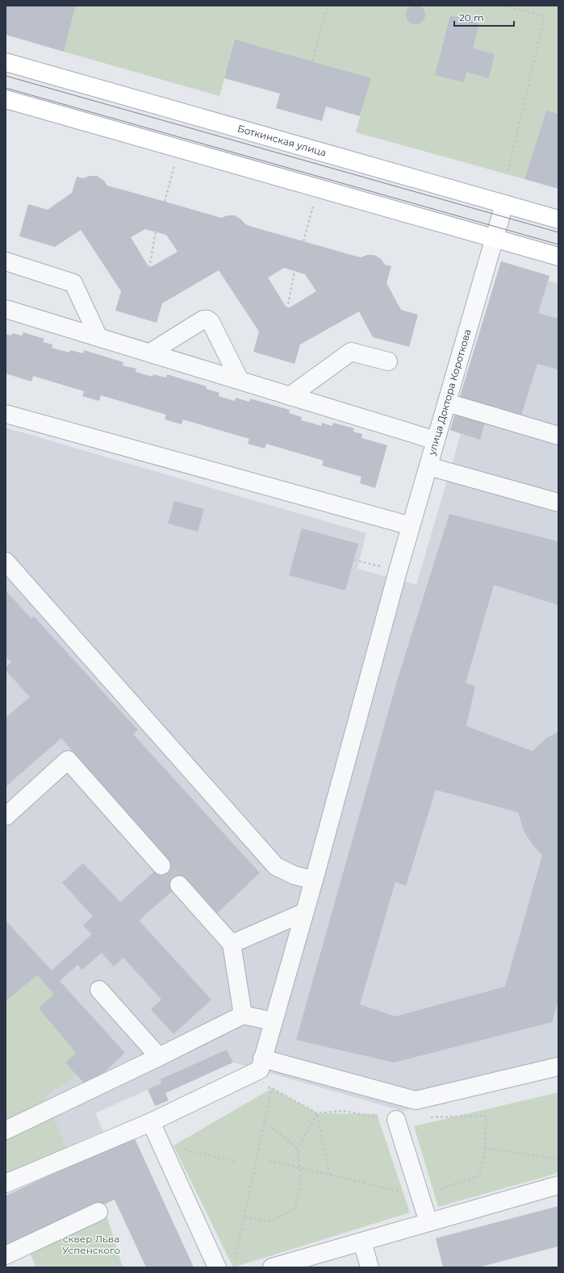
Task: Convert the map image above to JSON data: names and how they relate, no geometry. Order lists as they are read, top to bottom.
{
  "streets": {
    "main road": ["Боткинская улица"],
    "street": ["улица Доктора Короткова"]
  },
  "crossings": [
    ["Боткинская улица", "улица Доктора Короткова"]
  ],
  "parks": ["сквер Льва Успенского"],
  "scale_bar": "20 m"
}
